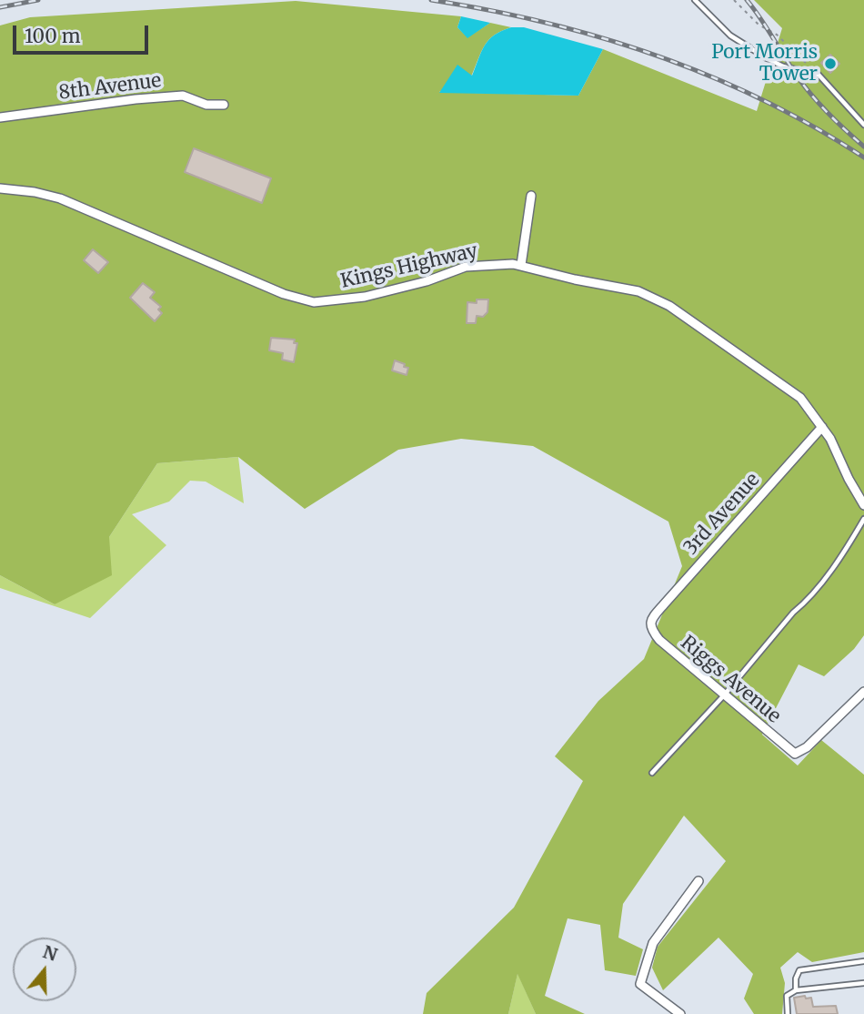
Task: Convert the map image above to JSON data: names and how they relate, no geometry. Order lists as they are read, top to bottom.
{
  "streets": {
    "street": [
      "8th Avenue",
      "Kings Highway",
      "3rd Avenue",
      "Riggs Avenue"
    ]
  },
  "crossings": [
    ["Kings Highway", "3rd Avenue"],
    ["3rd Avenue", "Riggs Avenue"]
  ],
  "places": ["Port Morris Tower"],
  "scale_bar": "100 m",
  "north": "top"
}
